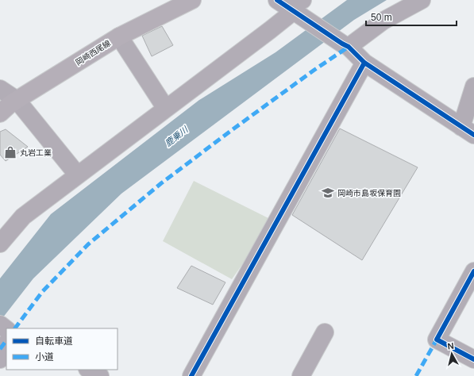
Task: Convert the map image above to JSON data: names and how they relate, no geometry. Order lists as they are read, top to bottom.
{
  "streets": {
    "main road": ["岡崎西尾線"]
  },
  "water": ["鹿乗川"],
  "places": {
    "shop": ["丸岩工業"],
    "school or university": ["岡崎市島坂保育園"]
  },
  "legend": ["自転車道", "小道"],
  "scale_bar": "50 m",
  "north": "top"
}
